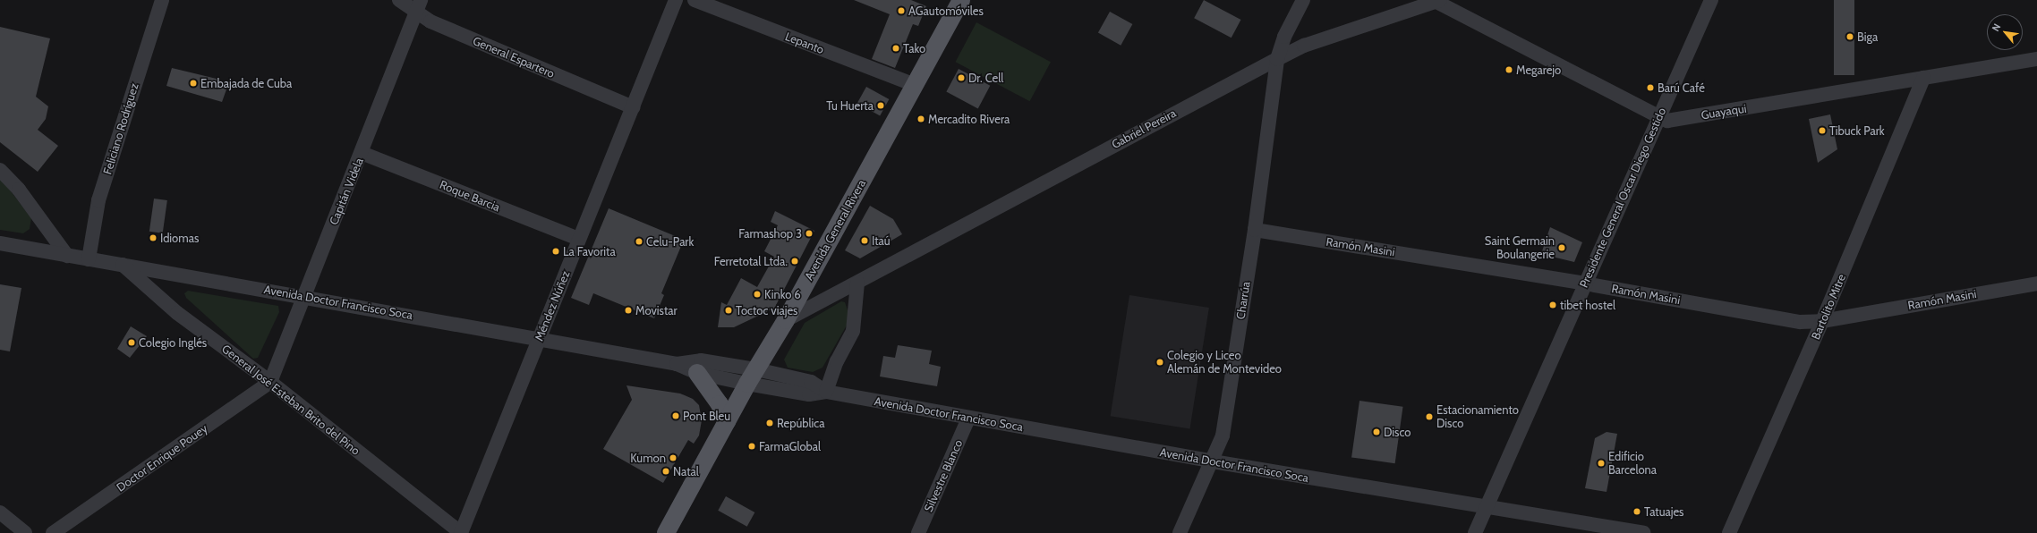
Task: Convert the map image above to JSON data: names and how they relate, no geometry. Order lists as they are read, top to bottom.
{
  "streets": {
    "main road": ["Avenida General Rivera"],
    "street": [
      "Lepanto",
      "General Espartero",
      "Guayaqui",
      "Feliciano Rodríguez",
      "Gabriel Pereira",
      "Capitán Videla",
      "Roque Barcia",
      "Presidente General Oscar Diego Gestido",
      "Ramón Masini",
      "Charrúa",
      "Avenida Doctor Francisco Soca",
      "Méndez Núñez",
      "Bartolito Mitre",
      "General José Esteban Brito del Pino",
      "Doctor Enrique Pouey",
      "Silvestre Blanco"
    ]
  },
  "crossings": [
    ["Lepanto", "Avenida General Rivera"],
    ["General Espartero", "Capitán Videla"],
    ["General Espartero", "Méndez Núñez"],
    ["Guayaqui", "Gabriel Pereira"],
    ["Guayaqui", "Presidente General Oscar Diego Gestido"],
    ["Guayaqui", "Bartolito Mitre"],
    ["Feliciano Rodríguez", "Avenida Doctor Francisco Soca"],
    ["Gabriel Pereira", "Avenida General Rivera"],
    ["Gabriel Pereira", "Charrúa"],
    ["Capitán Videla", "Roque Barcia"],
    ["Capitán Videla", "Avenida Doctor Francisco Soca"],
    ["Capitán Videla", "General José Esteban Brito del Pino"],
    ["Capitán Videla", "Doctor Enrique Pouey"],
    ["Roque Barcia", "Méndez Núñez"],
    ["Presidente General Oscar Diego Gestido", "Ramón Masini"],
    ["Presidente General Oscar Diego Gestido", "Avenida Doctor Francisco Soca"],
    ["Avenida General Rivera", "Avenida Doctor Francisco Soca"],
    ["Ramón Masini", "Charrúa"],
    ["Ramón Masini", "Bartolito Mitre"],
    ["Charrúa", "Avenida Doctor Francisco Soca"],
    ["Avenida Doctor Francisco Soca", "Méndez Núñez"],
    ["Avenida Doctor Francisco Soca", "General José Esteban Brito del Pino"],
    ["Avenida Doctor Francisco Soca", "Silvestre Blanco"],
    ["Méndez Núñez", "General José Esteban Brito del Pino"],
    ["General José Esteban Brito del Pino", "Doctor Enrique Pouey"]
  ],
  "places": [
    "AGautomóviles",
    "Biga",
    "Tako",
    "Megarejo",
    "Dr. Cell",
    "Embajada de Cuba",
    "Barú Café",
    "Tu Huerta",
    "Mercadito Rivera",
    "Tibuck Park",
    "Farmashop 3",
    "Idiomas",
    "Itaú",
    "Celu-Park",
    "Saint Germain Boulangerie",
    "La Favorita",
    "Ferretotal Ltda.",
    "Kinko 6",
    "tibet hostel",
    "Movistar",
    "Toctoc viajes",
    "Colegio Inglés",
    "Colegio y Liceo Alemán de Montevideo",
    "Pont Bleu",
    "Estacionamiento Disco",
    "República",
    "Disco",
    "FarmaGlobal",
    "Kumon",
    "Edificio Barcelona",
    "Natal",
    "Tatuajes"
  ],
  "north": "top left"
}
